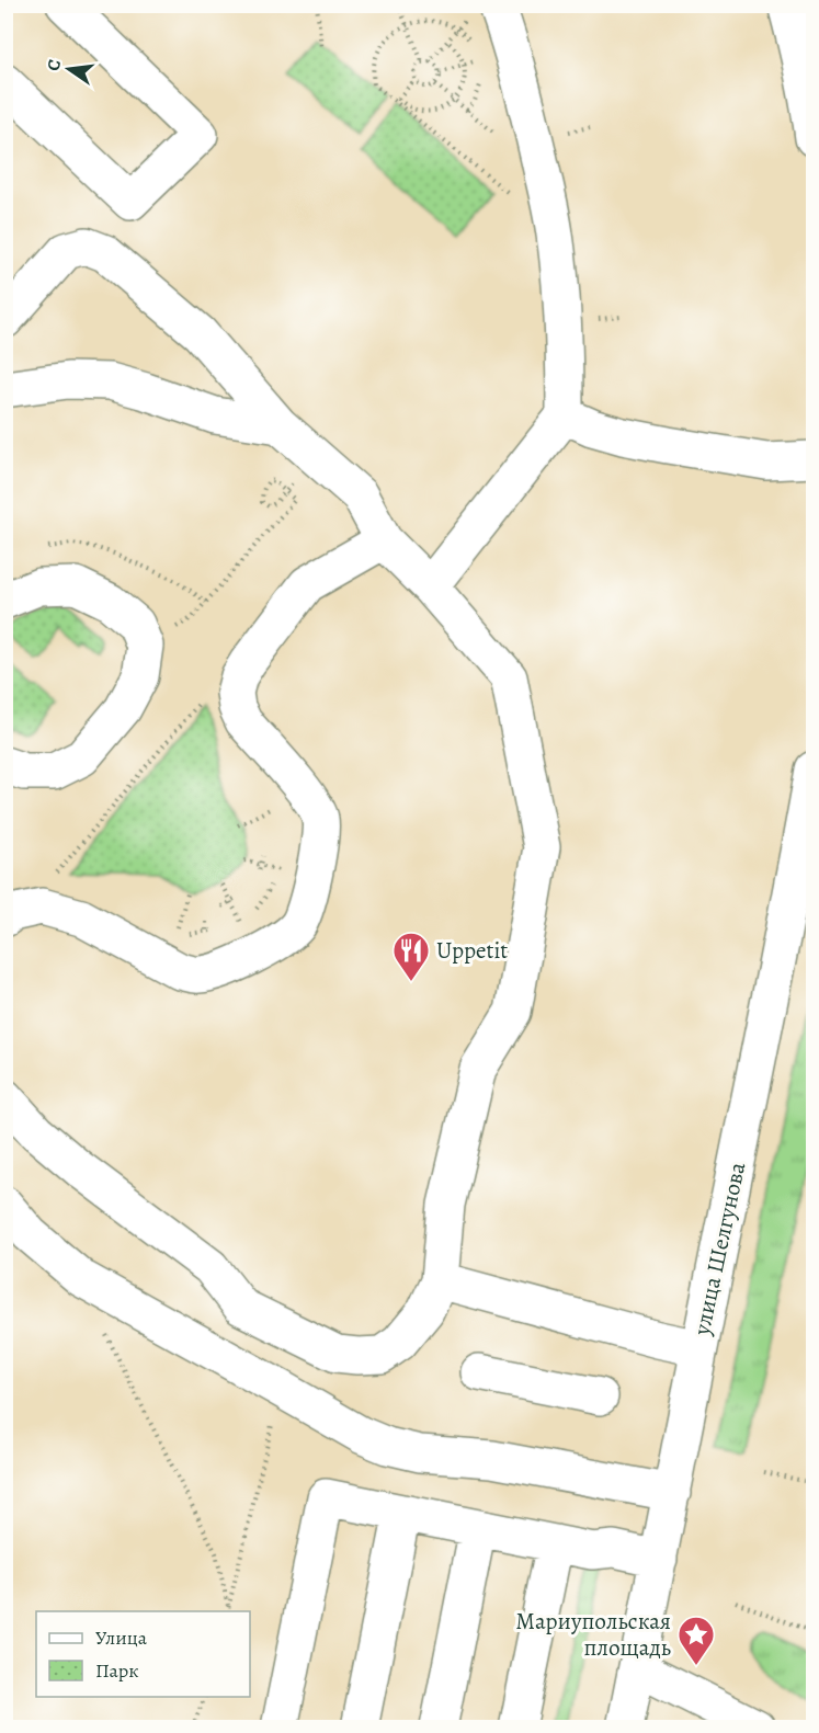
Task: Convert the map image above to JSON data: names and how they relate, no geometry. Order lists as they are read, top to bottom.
{
  "streets": {
    "street": ["улица Шелгунова"]
  },
  "places": {
    "restaurant": ["Uppetit"],
    "place": ["Мариупольская площадь"]
  },
  "legend": ["Улица", "Парк"],
  "north": "left"
}
